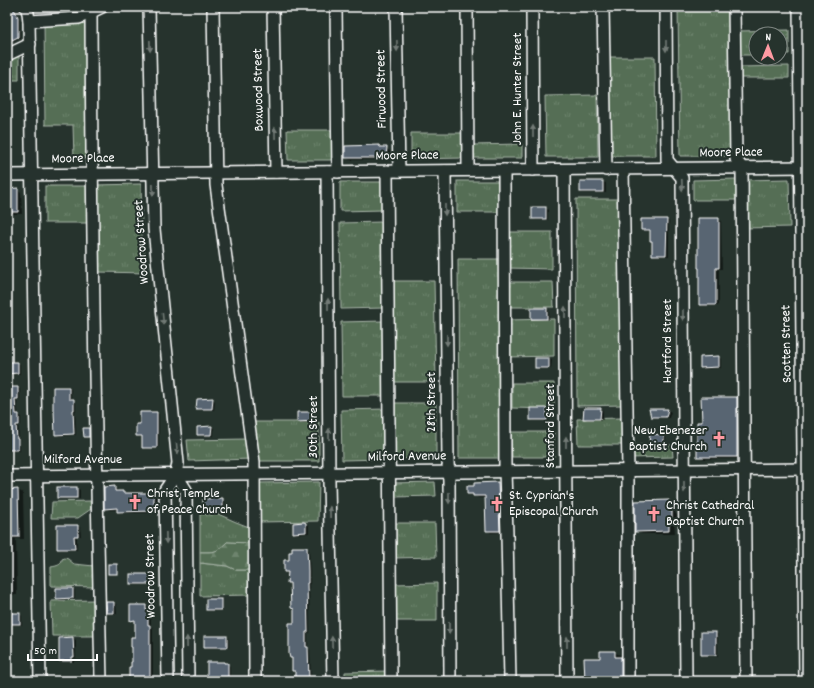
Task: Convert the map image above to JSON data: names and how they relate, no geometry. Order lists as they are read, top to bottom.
{
  "streets": {
    "street": [
      "Firwood Street",
      "John E. Hunter Street",
      "Boxwood Street",
      "Moore Place",
      "Woodrow Street",
      "Hartford Street",
      "Scotten Street",
      "28th Street",
      "Stanford Street",
      "30th Street",
      "Milford Avenue"
    ]
  },
  "crossings": [
    ["Firwood Street", "Moore Place"],
    ["John E. Hunter Street", "Moore Place"],
    ["Boxwood Street", "Moore Place"],
    ["Moore Place", "Woodrow Street"],
    ["Moore Place", "Hartford Street"],
    ["Moore Place", "Scotten Street"],
    ["Moore Place", "28th Street"],
    ["Moore Place", "Stanford Street"],
    ["Moore Place", "30th Street"],
    ["Woodrow Street", "Milford Avenue"],
    ["Hartford Street", "Milford Avenue"],
    ["Scotten Street", "Milford Avenue"],
    ["28th Street", "Milford Avenue"],
    ["Stanford Street", "Milford Avenue"],
    ["30th Street", "Milford Avenue"]
  ],
  "places": {
    "church": [
      "New Ebenezer Baptist Church",
      "Christ Temple of Peace Church",
      "St. Cyprian's Episcopal Church",
      "Christ Cathedral Baptist Church"
    ]
  },
  "scale_bar": "50 m",
  "north": "top"
}
